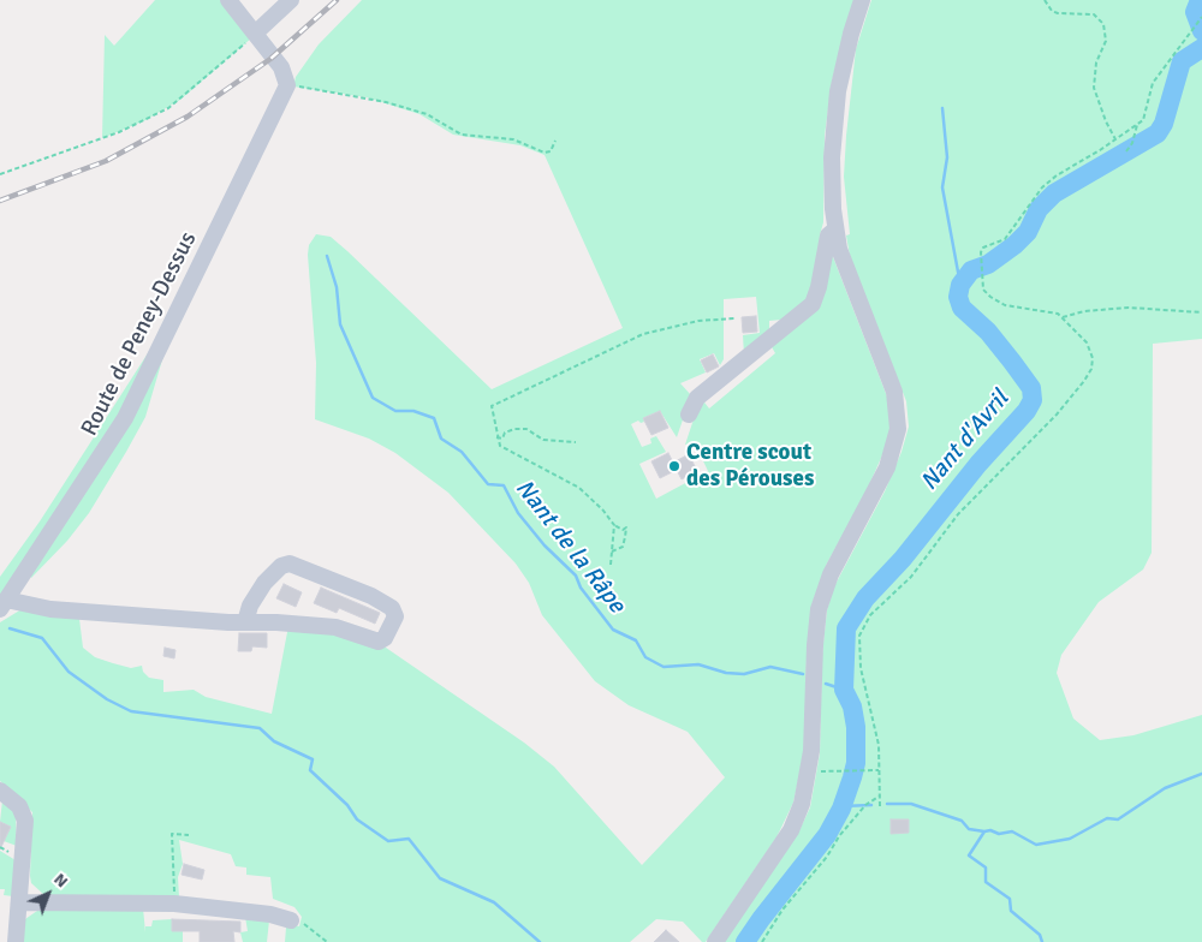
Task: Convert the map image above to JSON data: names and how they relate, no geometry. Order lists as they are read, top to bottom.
{
  "streets": {
    "street": ["Route de Peney-Dessus"]
  },
  "water": ["Nant d'Avril", "Nant de la Râpe"],
  "places": ["Centre scout des Pérouses"],
  "north": "top right"
}
